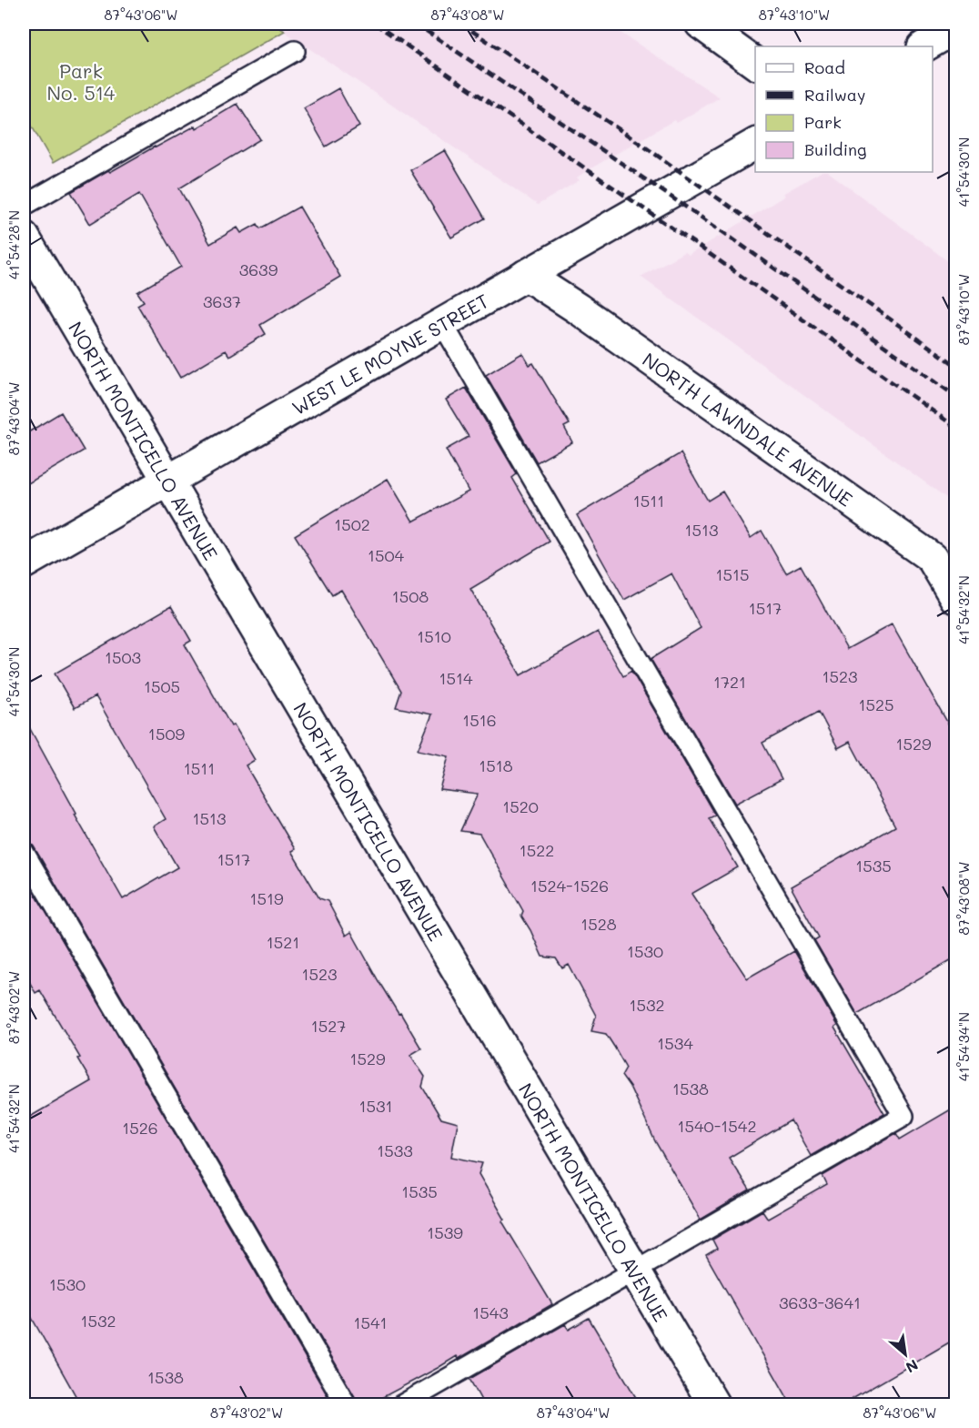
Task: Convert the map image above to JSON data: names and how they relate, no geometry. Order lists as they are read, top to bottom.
{
  "streets": {
    "street": ["WEST LE MOYNE STREET", "NORTH LAWNDALE AVENUE", "NORTH MONTICELLO AVENUE"]
  },
  "crossings": [
    ["WEST LE MOYNE STREET", "NORTH LAWNDALE AVENUE"],
    ["WEST LE MOYNE STREET", "NORTH MONTICELLO AVENUE"]
  ],
  "parks": ["Park No. 514"],
  "house_numbers": [
    "3639",
    "3637",
    "1511",
    "1502",
    "1513",
    "1504",
    "1515",
    "1508",
    "1517",
    "1510",
    "1503",
    "1523",
    "1514",
    "1721",
    "1505",
    "1525",
    "1516",
    "1509",
    "1529",
    "1518",
    "1511",
    "1520",
    "1513",
    "1522",
    "1517",
    "1535",
    "1524-1526",
    "1519",
    "1528",
    "1521",
    "1530",
    "1523",
    "1532",
    "1527",
    "1534",
    "1529",
    "1538",
    "1531",
    "1540-1542",
    "1526",
    "1533",
    "1535",
    "1539",
    "1530",
    "3633-3641",
    "1543",
    "1532",
    "1541",
    "1538"
  ],
  "legend": [
    "Road",
    "Railway",
    "Park",
    "Building"
  ],
  "north": "bottom right",
  "coordinates": [
    "87°43'06\"W",
    "87°43'08\"W",
    "87°43'10\"W",
    "41°54'30\"N",
    "41°54'28\"N",
    "87°43'04\"W",
    "41°54'32\"N",
    "87°43'02\"W",
    "41°54'34\"N"
  ]
}
